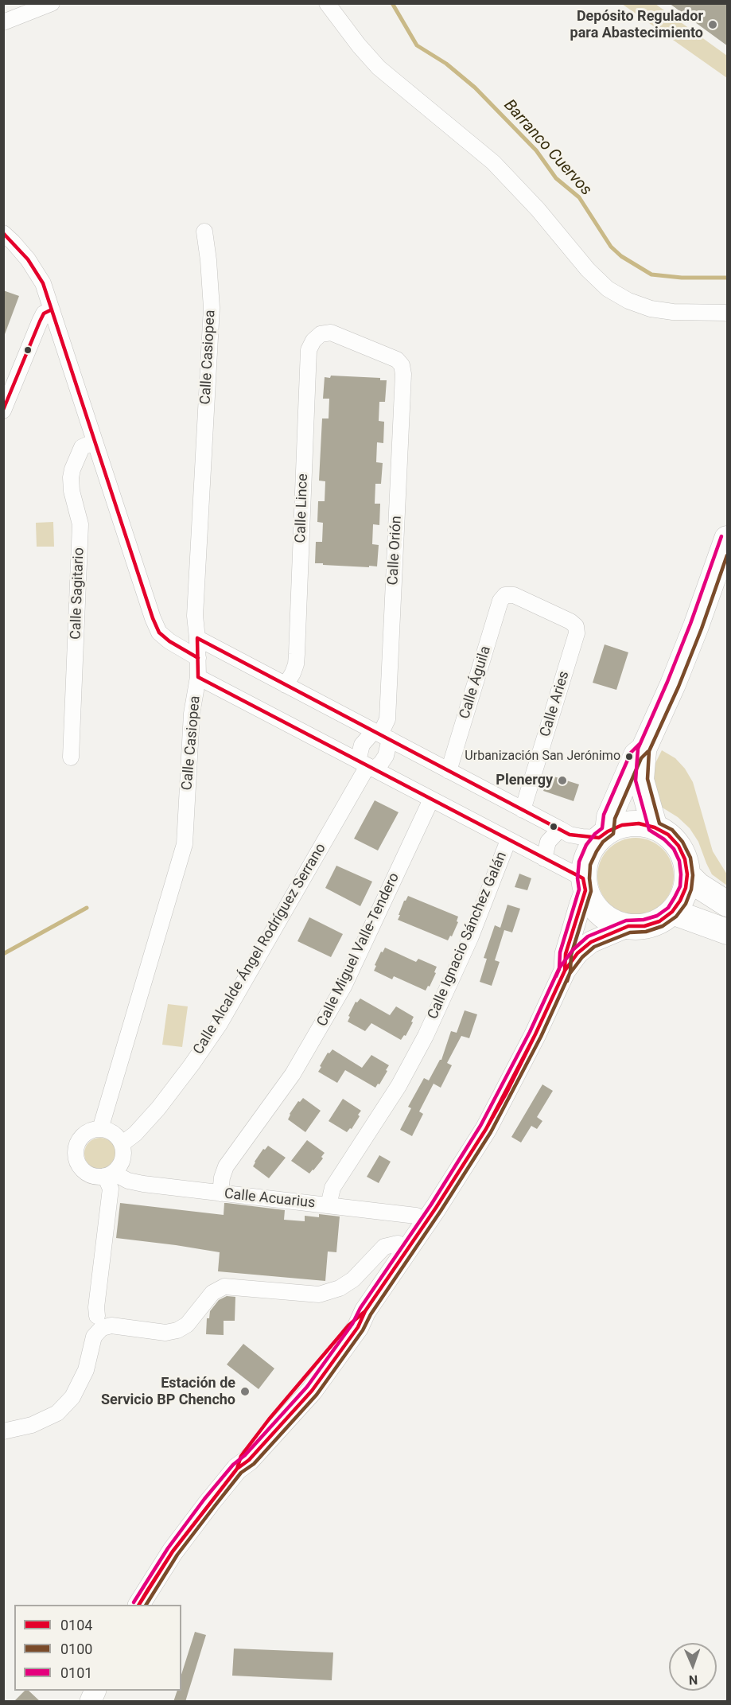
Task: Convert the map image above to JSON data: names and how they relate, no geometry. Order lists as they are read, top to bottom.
{
  "streets": {
    "street": [
      "Calle Casiopea",
      "Calle Lince",
      "Calle Orión",
      "Calle Sagitario",
      "Calle Águila",
      "Calle Aries",
      "Calle Ignacio Sánchez Galán",
      "Calle Alcalde Ángel Rodríguez Serrano",
      "Calle Miguel Valle-Tendero",
      "Calle Acuarius"
    ]
  },
  "crossings": [
    ["Calle Casiopea", "Calle Alcalde Ángel Rodríguez Serrano"],
    ["Calle Casiopea", "Calle Acuarius"],
    ["Calle Lince", "Calle Orión"],
    ["Calle Orión", "Calle Alcalde Ángel Rodríguez Serrano"],
    ["Calle Águila", "Calle Aries"],
    ["Calle Ignacio Sánchez Galán", "Calle Acuarius"],
    ["Calle Alcalde Ángel Rodríguez Serrano", "Calle Acuarius"],
    ["Calle Miguel Valle-Tendero", "Calle Acuarius"]
  ],
  "water": ["Barranco Cuervos"],
  "places": [
    "Depósito Regulador para Abastecimiento",
    "Urbanización San Jerónimo",
    "Plenergy",
    "Estación de Servicio BP Chencho"
  ],
  "lines": ["transit line 0104", "transit line 0101", "transit line 0100"],
  "legend": ["0104", "0100", "0101"],
  "north": "bottom"
}
